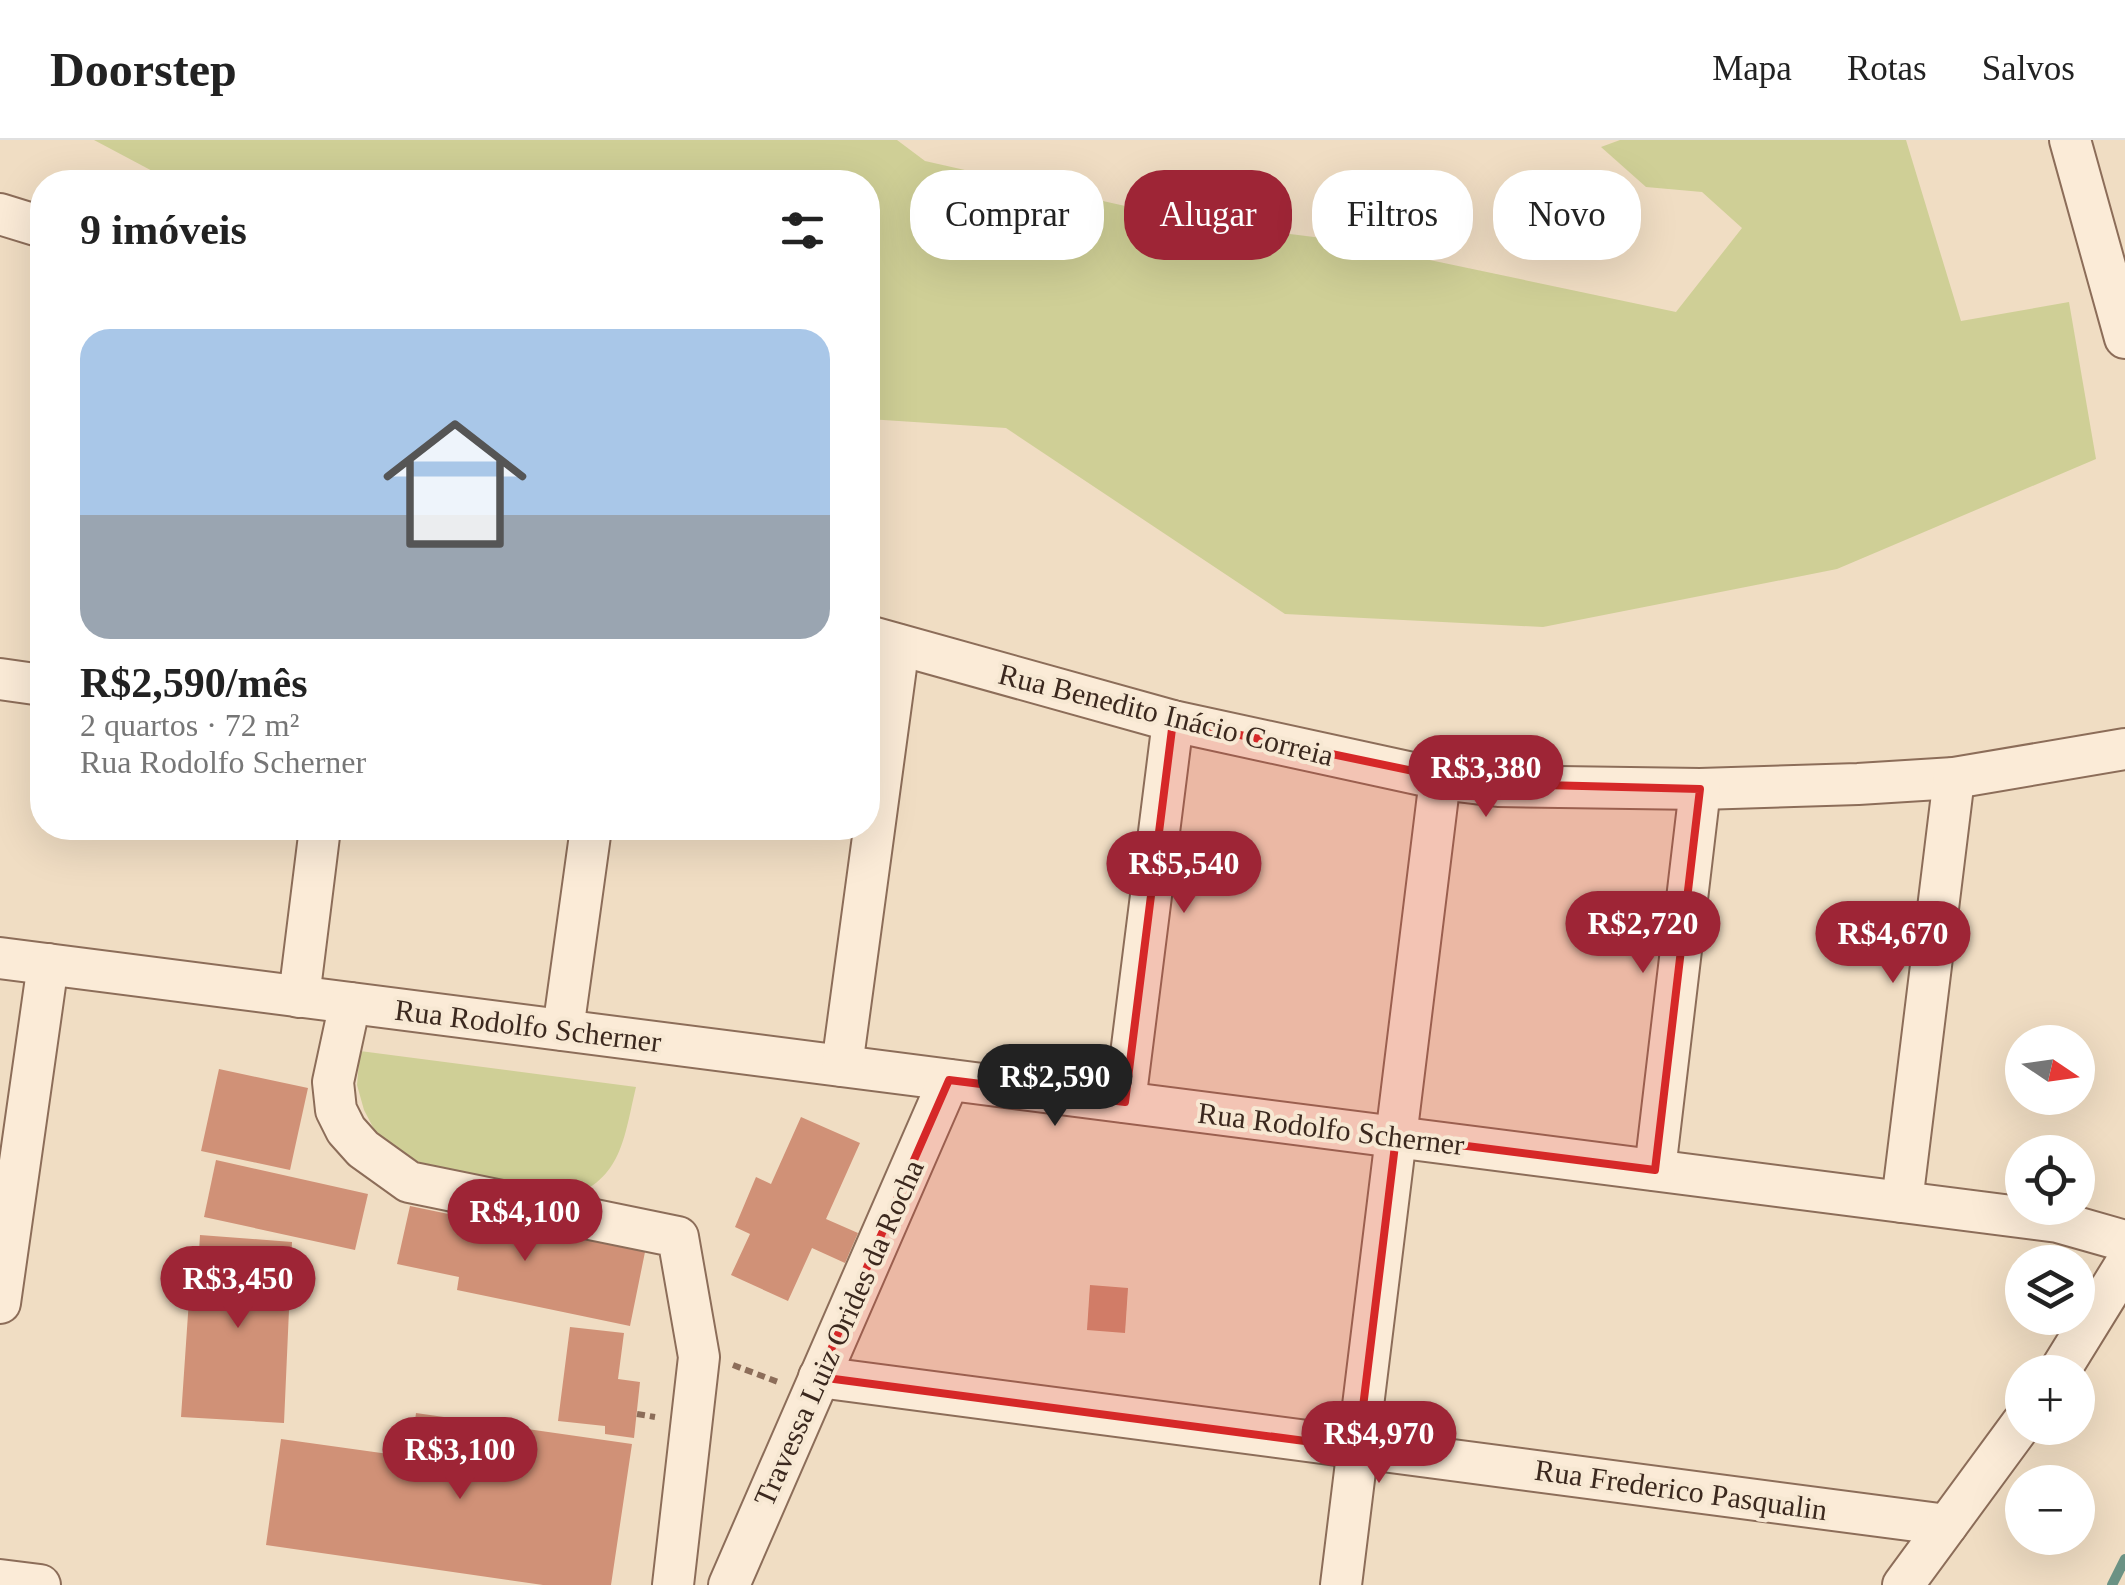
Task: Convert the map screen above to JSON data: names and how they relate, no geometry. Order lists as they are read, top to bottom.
{
  "streets": {
    "street": [
      "Rua Benedito Inácio Correia",
      "Rua Rodolfo Scherner",
      "Travessa Luiz Orides da Rocha",
      "Rua Frederico Pasqualin"
    ]
  },
  "crossings": [
    ["Rua Rodolfo Scherner", "Travessa Luiz Orides da Rocha"],
    ["Travessa Luiz Orides da Rocha", "Rua Frederico Pasqualin"]
  ],
  "north": "right",
  "page": {
    "header": "Doorstep",
    "nav": ["Mapa", "Rotas", "Salvos"],
    "chip": [
      "Comprar",
      "Alugar",
      "Filtros",
      "Novo"
    ],
    "heading": "9 imóveis",
    "list": [
      {
        "name": "R$2,590/mês",
        "note": "2 quartos · 72 m² · Rua Rodolfo Scherner"
      }
    ],
    "price": [
      "R$3,380",
      "R$5,540",
      "R$2,720",
      "R$4,670",
      "R$2,590",
      "R$4,100",
      "R$3,450",
      "R$4,970",
      "R$3,100"
    ],
    "map_buttons": ["+", "−"]
  }
}
